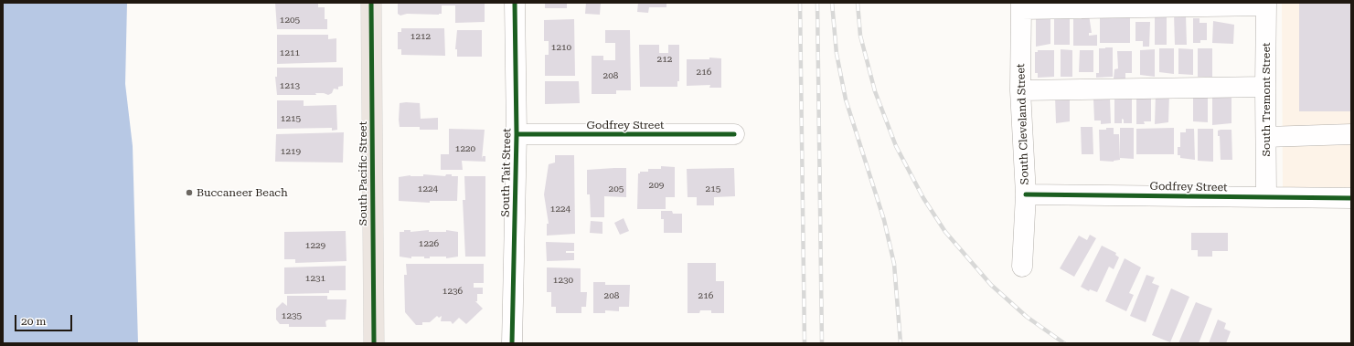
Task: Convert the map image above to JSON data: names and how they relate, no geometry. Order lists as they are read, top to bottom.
{
  "streets": {
    "main road": ["South Pacific Street"],
    "street": [
      "South Tremont Street",
      "South Cleveland Street",
      "Godfrey Street",
      "South Tait Street"
    ]
  },
  "crossings": [
    ["South Tremont Street", "Godfrey Street"],
    ["South Cleveland Street", "Godfrey Street"],
    ["Godfrey Street", "South Tait Street"]
  ],
  "places": ["Buccaneer Beach"],
  "house_numbers": [
    "1205",
    "1212",
    "1210",
    "1211",
    "212",
    "216",
    "208",
    "1213",
    "1215",
    "1220",
    "1219",
    "209",
    "1224",
    "205",
    "215",
    "1224",
    "1226",
    "1229",
    "1231",
    "1230",
    "1236",
    "208",
    "216",
    "1235"
  ],
  "scale_bar": "20 m"
}
